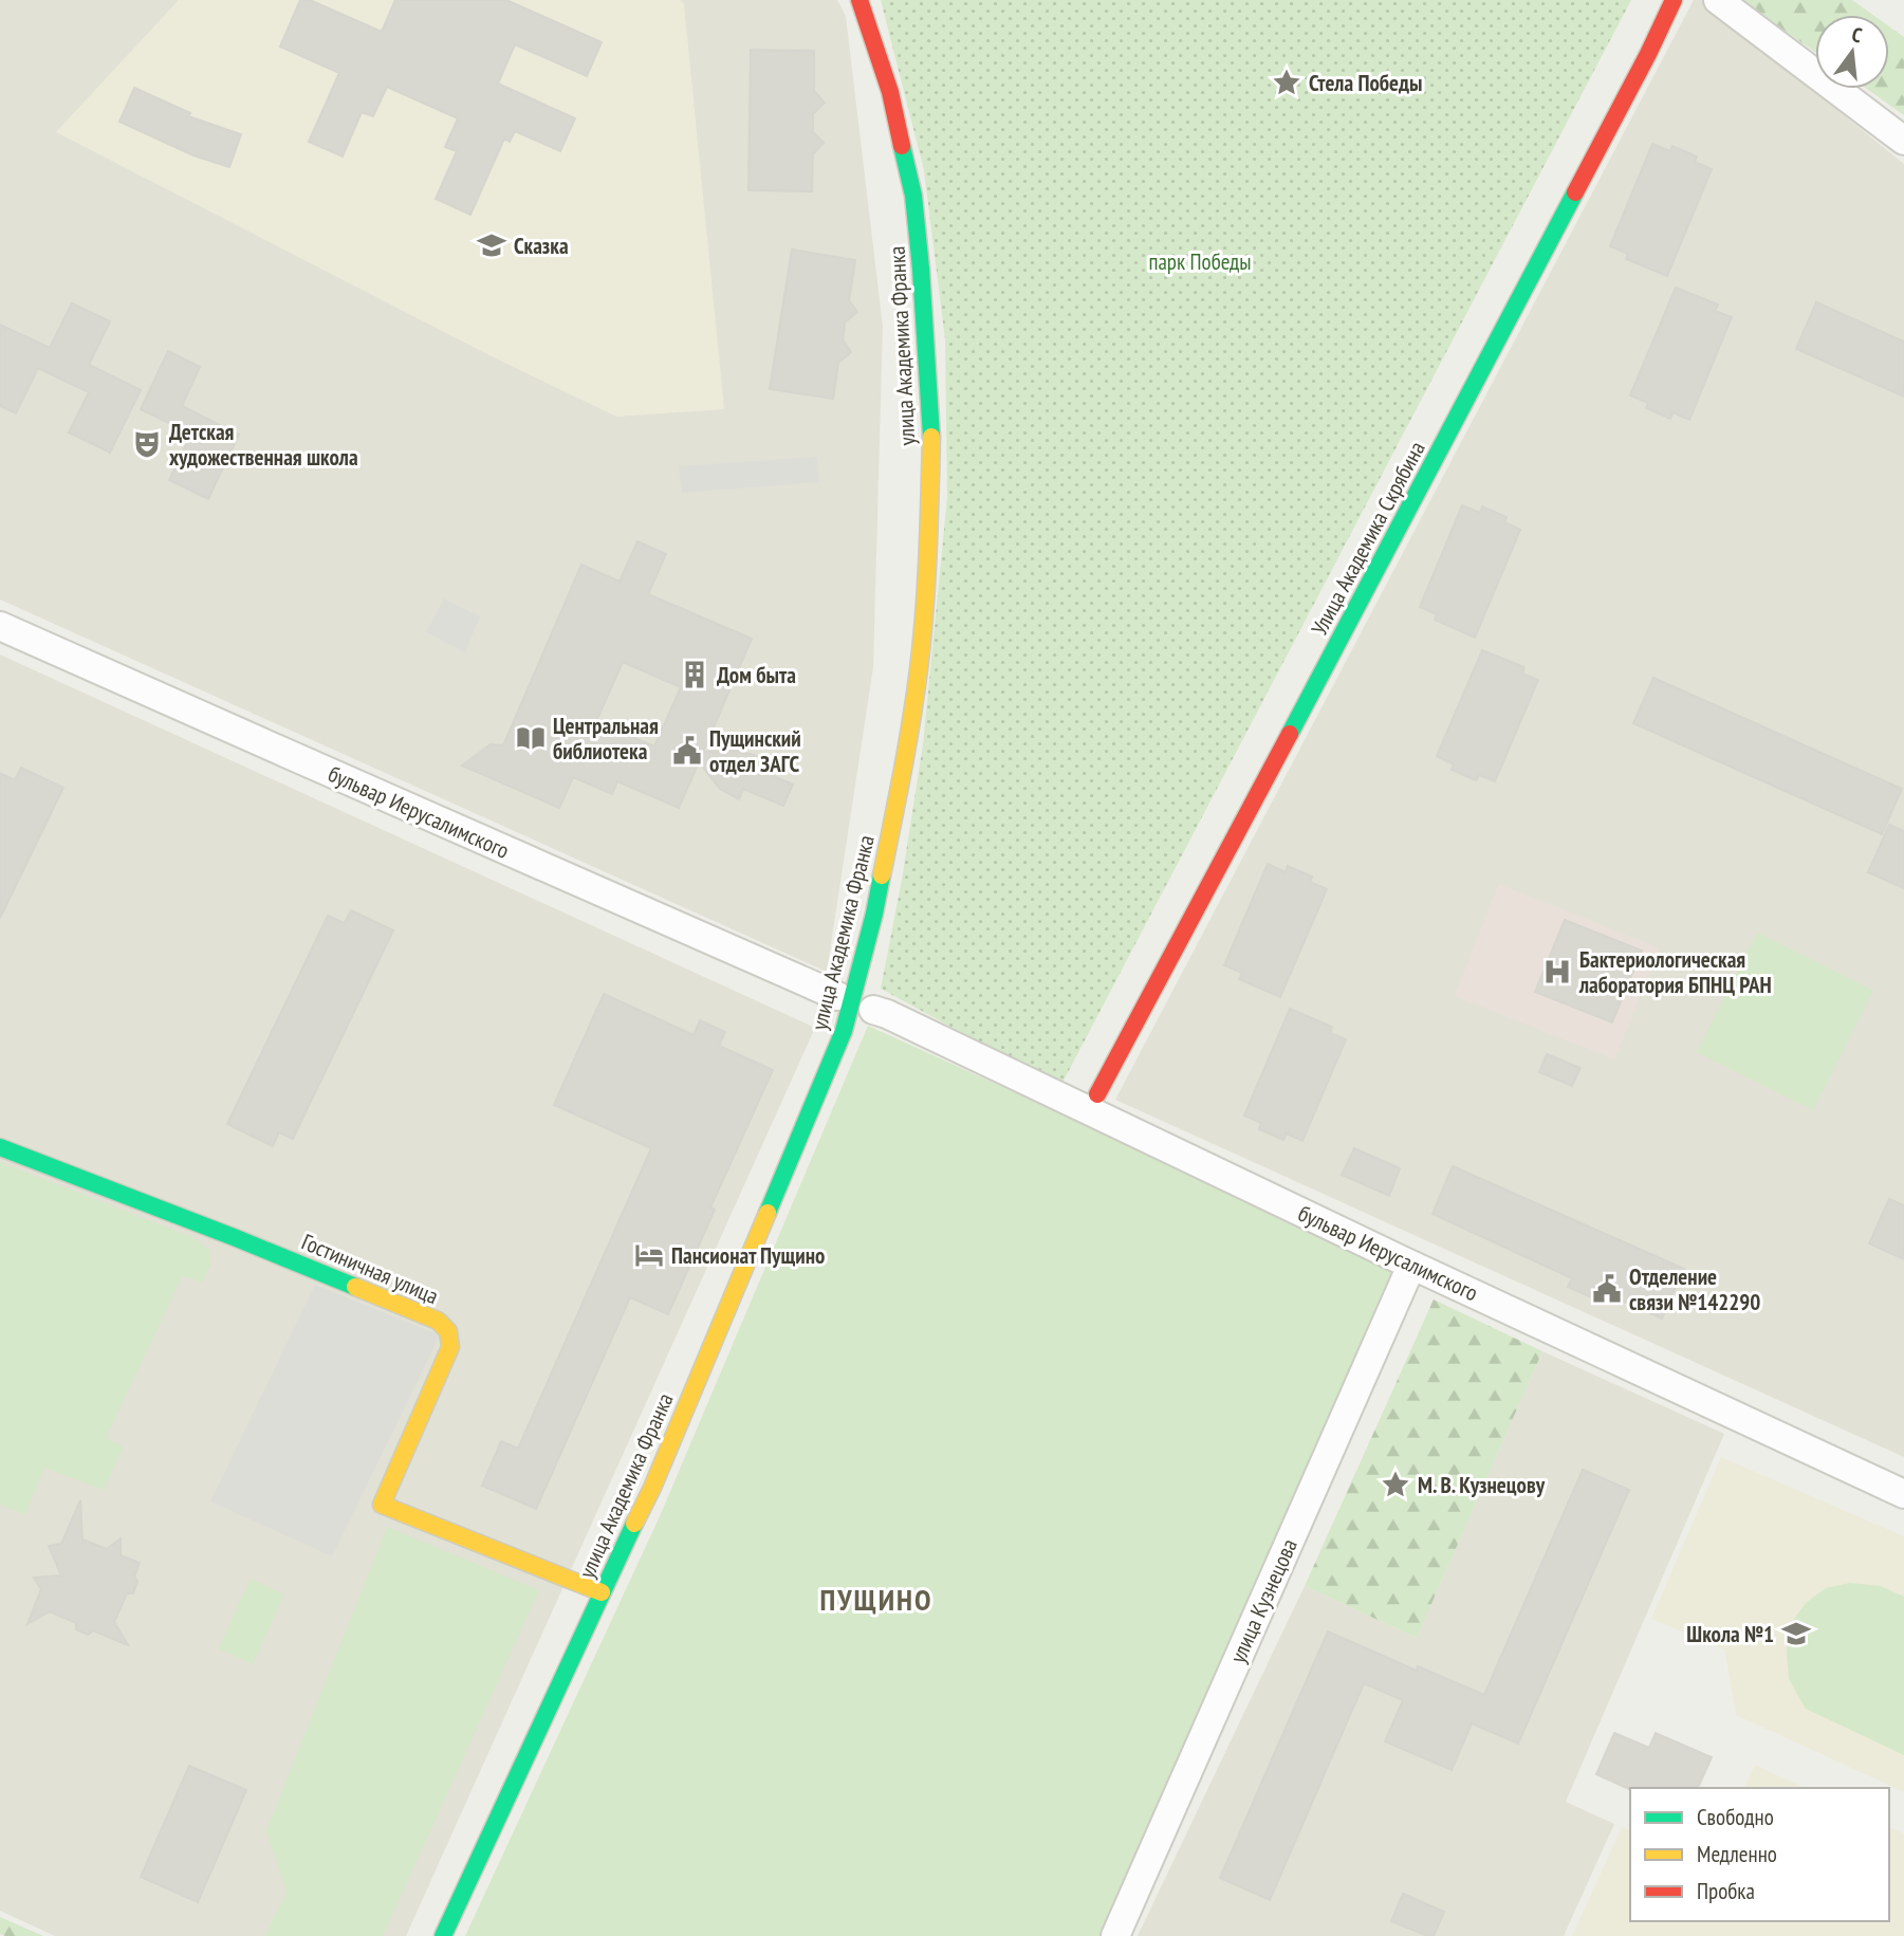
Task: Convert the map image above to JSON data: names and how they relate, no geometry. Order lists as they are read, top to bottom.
{
  "streets": {
    "street": [
      "улица Академика Франка",
      "Улица Академика Скрябина",
      "бульвар Иерусалимского",
      "Гостиничная улица",
      "улица Кузнецова"
    ]
  },
  "crossings": [
    ["улица Академика Франка", "Гостиничная улица"],
    ["бульвар Иерусалимского", "улица Кузнецова"]
  ],
  "districts": ["ПУЩИНО"],
  "parks": ["парк Победы"],
  "places": {
    "place": ["Стела Победы", "М. В. Кузнецову"],
    "school or university": ["Сказка", "Школа №1"],
    "theatre": ["Детская художественная школа"],
    "building": ["Дом быта"],
    "library": ["Центральная библиотека"],
    "public building": ["Пущинский отдел ЗАГС", "Отделение связи №142290"],
    "hospital": ["Бактериологическая лаборатория БПНЦ РАН"],
    "hotel": ["Пансионат Пущино"]
  },
  "legend": ["Свободно", "Медленно", "Пробка"],
  "north": "top"
}
